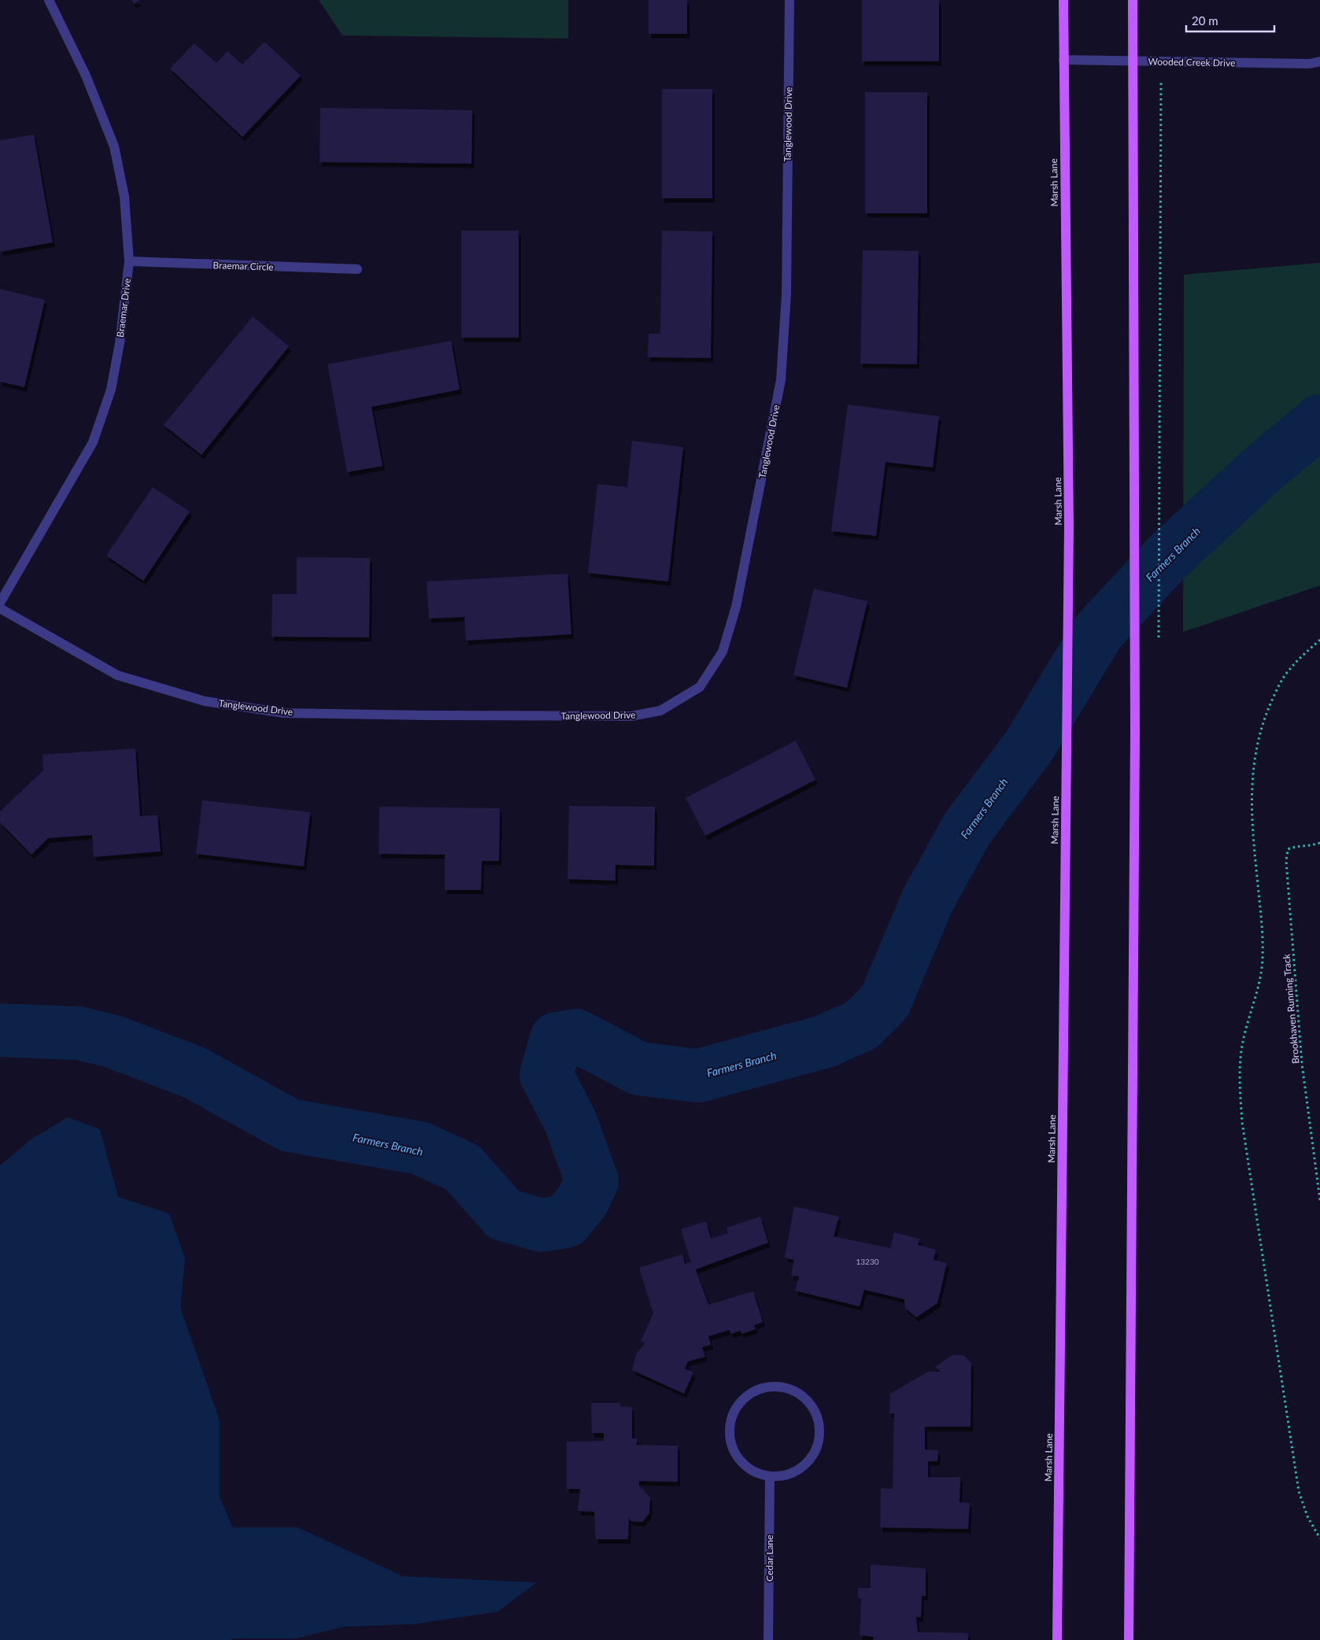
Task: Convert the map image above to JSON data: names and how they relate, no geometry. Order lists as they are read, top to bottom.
{
  "streets": {
    "main road": ["Marsh Lane"],
    "street": [
      "Wooded Creek Drive",
      "Tanglewood Drive",
      "Braemar Circle",
      "Braemar Drive",
      "Cedar Lane"
    ],
    "path": ["Brookhaven Running Track"]
  },
  "crossings": [
    ["Wooded Creek Drive", "Marsh Lane"],
    ["Braemar Circle", "Braemar Drive"]
  ],
  "water": ["Farmers Branch"],
  "house_numbers": ["13230"],
  "scale_bar": "20 m"
}
